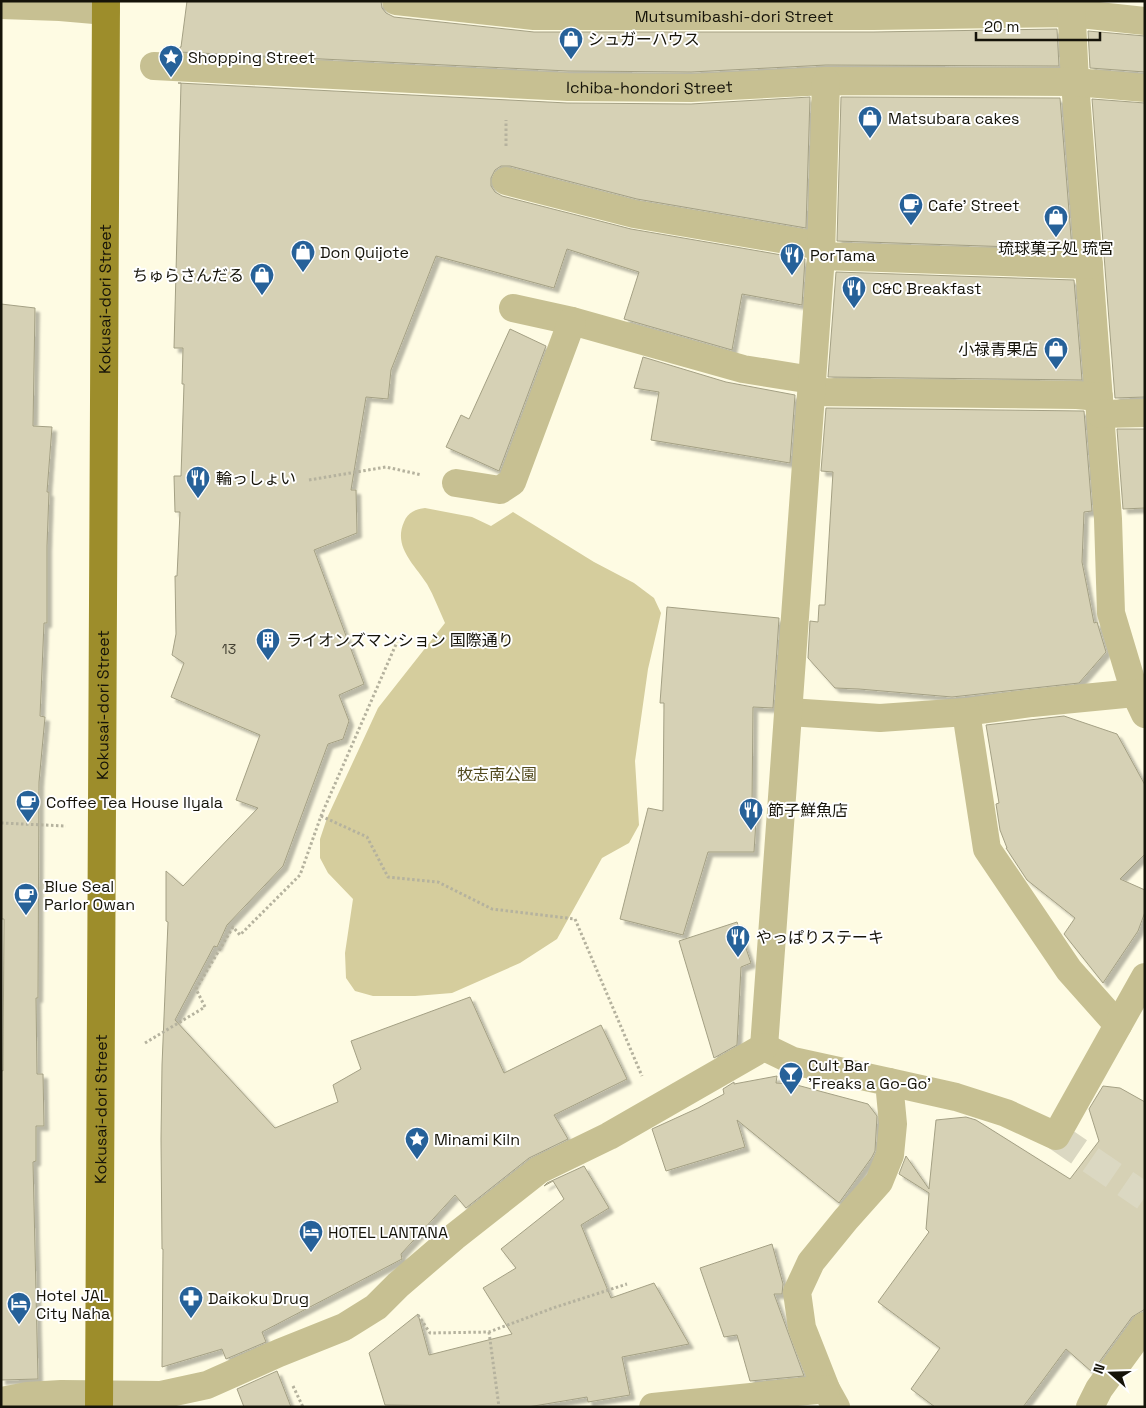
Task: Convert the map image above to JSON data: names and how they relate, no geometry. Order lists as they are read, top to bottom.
{
  "streets": {
    "main road": ["Kokusai-dori Street"],
    "street": ["Mutsumibashi-dori Street", "Ichiba-hondori Street"]
  },
  "parks": ["牧志南公園"],
  "places": {
    "shop": [
      "シュガーハウス",
      "Matsubara cakes",
      "琉球菓子処 琉宮",
      "Don Quijote",
      "ちゅらさんだる",
      "小禄青果店"
    ],
    "place": ["Shopping Street", "Minami Kiln"],
    "cafe": ["Cafe' Street", "Coffee Tea House Ilyala", "Blue Seal Parlor Owan"],
    "restaurant": [
      "PorTama",
      "C&C Breakfast",
      "輪っしょい",
      "節子鮮魚店",
      "やっぱりステーキ"
    ],
    "building": ["ライオンズマンション 国際通り"],
    "bar": ["Cult Bar 'Freaks a Go-Go'"],
    "hotel": ["HOTEL LANTANA", "Hotel JAL City Naha"],
    "pharmacy": ["Daikoku Drug"]
  },
  "house_numbers": ["13"],
  "scale_bar": "20 m",
  "north": "left"
}
